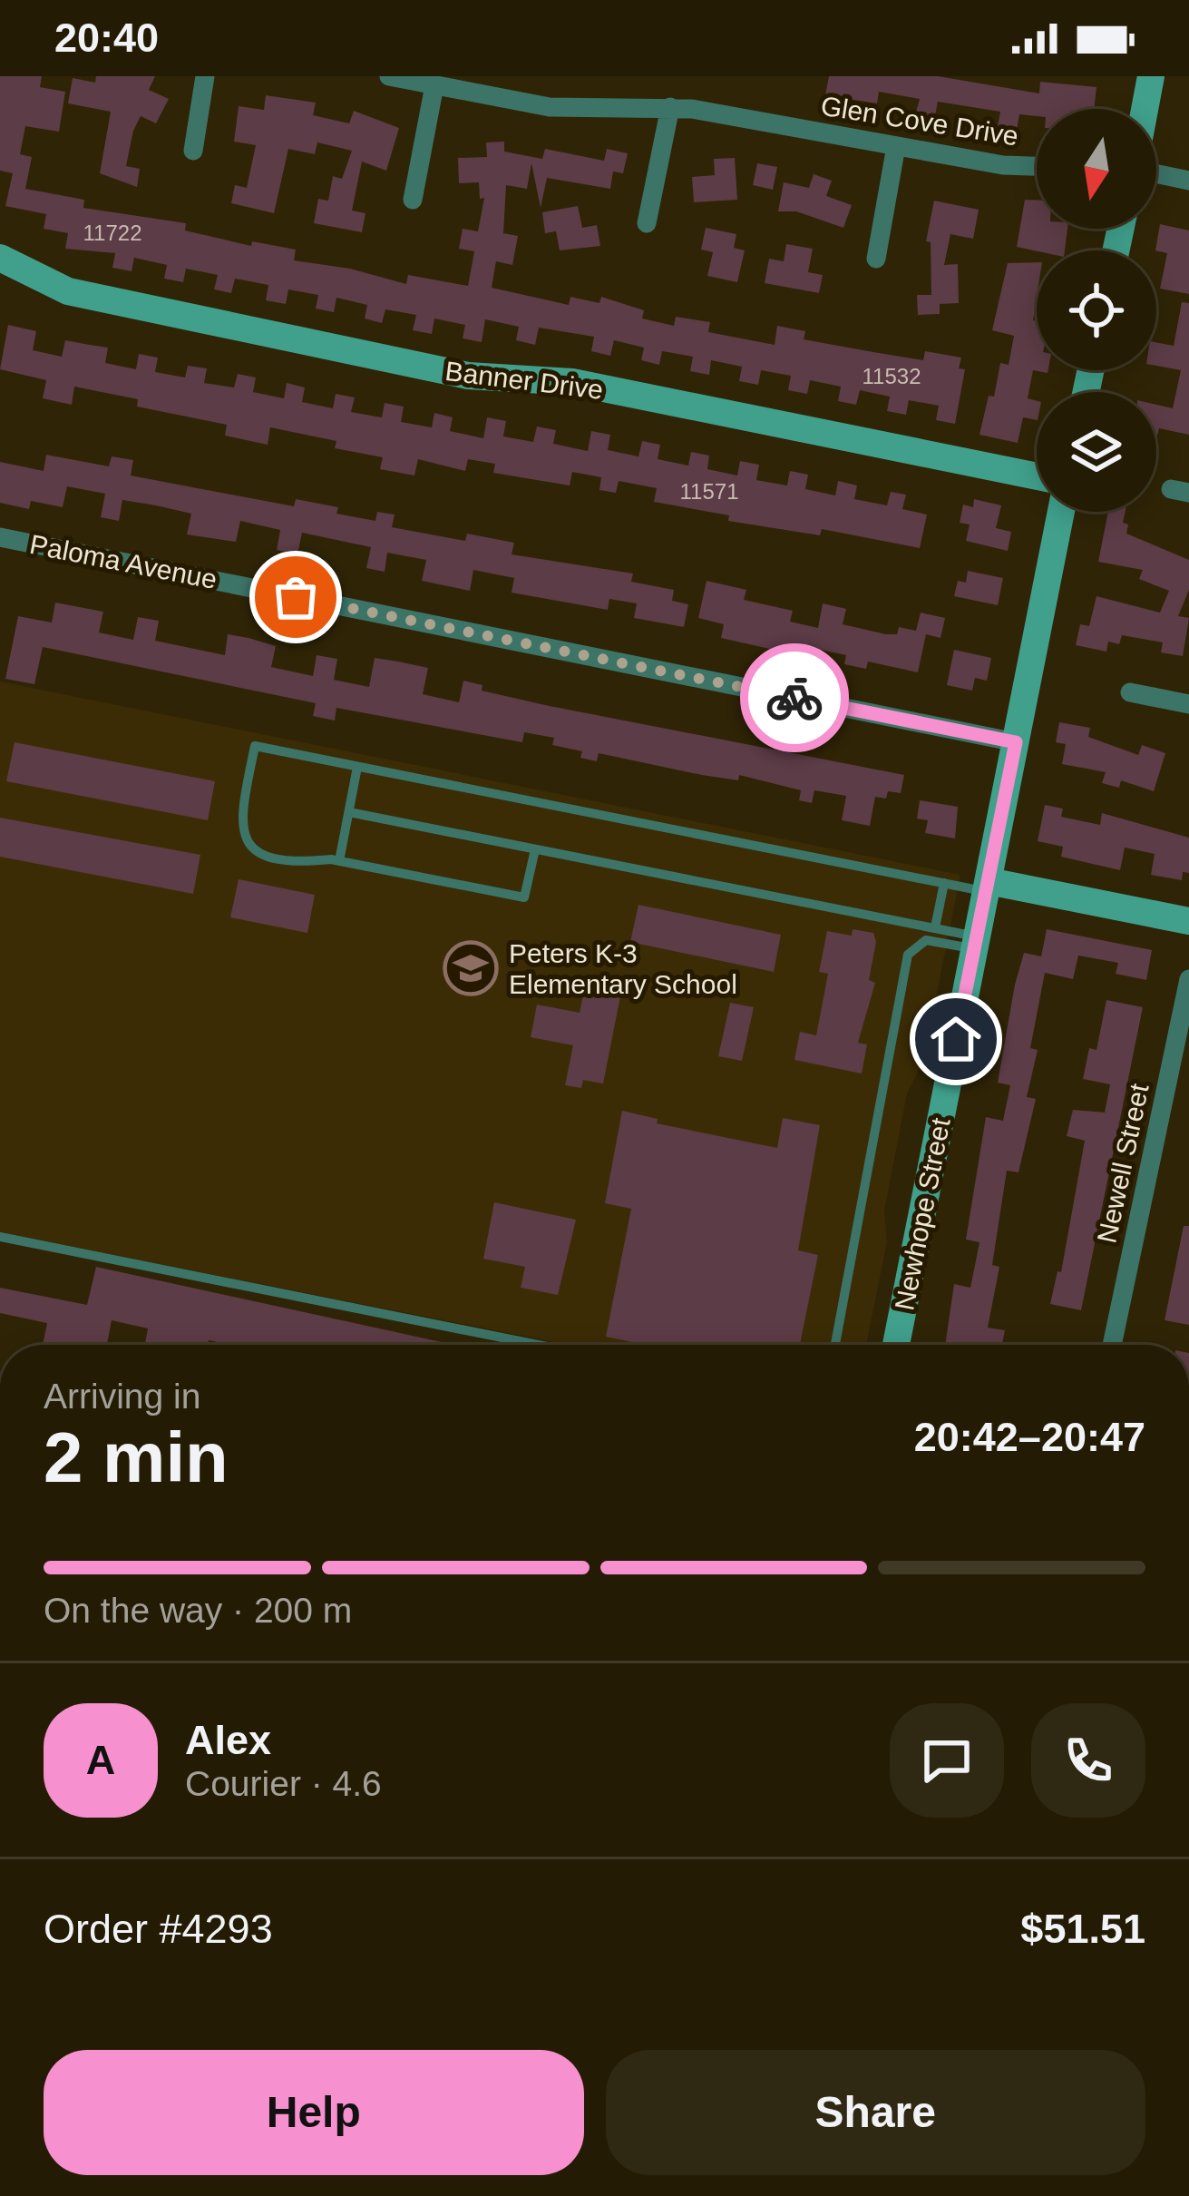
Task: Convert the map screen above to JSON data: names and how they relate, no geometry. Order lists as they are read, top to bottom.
{
  "streets": {
    "street": [
      "Glen Cove Drive",
      "Banner Drive",
      "Paloma Avenue",
      "Newell Street",
      "Newhope Street"
    ]
  },
  "crossings": [
    ["Paloma Avenue", "Newhope Street"]
  ],
  "places": {
    "school or university": ["Peters K-3 Elementary School"]
  },
  "house_numbers": ["11722", "11532", "11571"],
  "north": "bottom",
  "page": {
    "status": "20:40",
    "heading": ["2 min", "Arriving in", "20:42–20:47"],
    "panel": [
      "Alex",
      "Courier · 4.6",
      "Order #4293",
      "$51.51"
    ],
    "bar": "On the way · 200 m",
    "round": "A",
    "buttons": ["Help", "Share"]
  }
}
